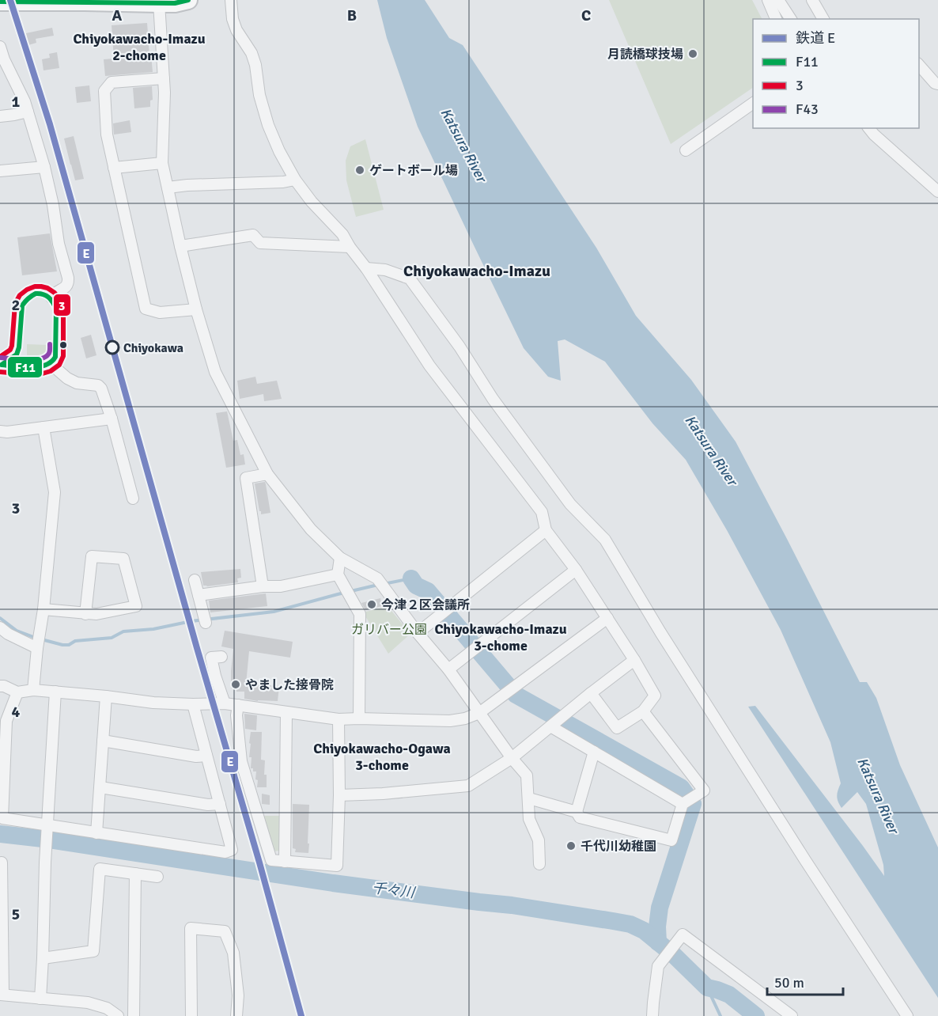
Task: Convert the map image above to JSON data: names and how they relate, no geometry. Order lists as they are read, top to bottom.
{
  "districts": [
    "Chiyokawacho-Imazu 2-chome",
    "Chiyokawacho-Imazu",
    "Chiyokawacho-Imazu 3-chome",
    "Chiyokawacho-Ogawa 3-chome"
  ],
  "water": ["Katsura River", "千々川"],
  "parks": ["ガリバー公園"],
  "places": [
    "月読橋球技場",
    "ゲートボール場",
    "Chiyokawa",
    "今津２区会議所",
    "やました接骨院",
    "千代川幼稚園"
  ],
  "lines": [
    "rail line E",
    "transit line F11",
    "transit line 3",
    "transit line F43"
  ],
  "legend": [
    "鉄道 E",
    "F11",
    "3",
    "F43"
  ],
  "scale_bar": "50 m",
  "grid": {
    "columns": ["A", "B", "C"],
    "rows": [
      "1",
      "2",
      "3",
      "4",
      "5"
    ]
  }
}
